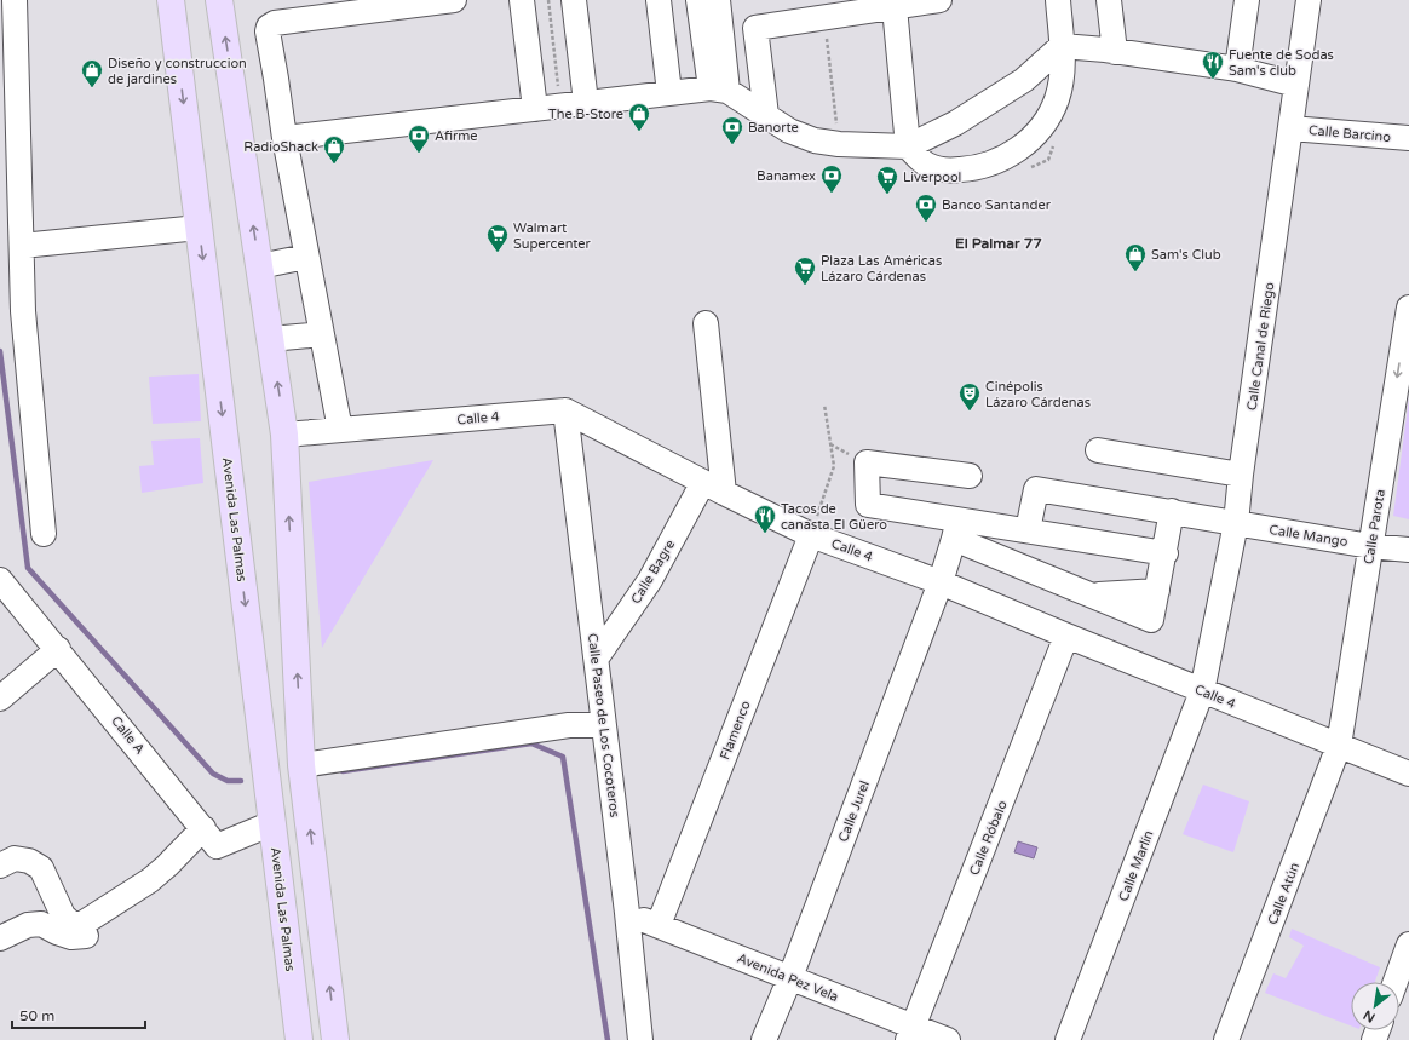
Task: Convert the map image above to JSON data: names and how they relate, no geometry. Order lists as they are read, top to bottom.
{
  "streets": {
    "main road": ["Avenida Las Palmas"],
    "street": [
      "Calle Barcino",
      "Calle Canal de Riego",
      "Calle 4",
      "Calle Parota",
      "Calle Mango",
      "Calle Bagre",
      "Calle Paseo de Los Cocoteros",
      "Flamenco",
      "Calle A",
      "Calle Jurel",
      "Calle Róbalo",
      "Calle Marlín",
      "Calle Atún",
      "Avenida Pez Vela"
    ]
  },
  "crossings": [
    ["Calle Barcino", "Calle Canal de Riego"],
    ["Calle Canal de Riego", "Calle 4"],
    ["Calle Canal de Riego", "Calle Mango"],
    ["Calle Canal de Riego", "Calle Marlín"],
    ["Calle 4", "Calle Parota"],
    ["Calle 4", "Calle Bagre"],
    ["Calle 4", "Calle Paseo de Los Cocoteros"],
    ["Calle 4", "Flamenco"],
    ["Calle 4", "Calle Jurel"],
    ["Calle 4", "Calle Róbalo"],
    ["Calle 4", "Calle Marlín"],
    ["Calle 4", "Calle Atún"],
    ["Calle Parota", "Calle Mango"],
    ["Calle Parota", "Calle Atún"],
    ["Calle Bagre", "Calle Paseo de Los Cocoteros"],
    ["Calle Paseo de Los Cocoteros", "Avenida Pez Vela"],
    ["Flamenco", "Avenida Pez Vela"],
    ["Calle Jurel", "Avenida Pez Vela"],
    ["Calle Róbalo", "Avenida Pez Vela"]
  ],
  "one_way": ["Calle Parota"],
  "districts": ["El Palmar 77"],
  "places": {
    "restaurant": ["Fuente de Sodas Sam's club", "Tacos de canasta El Güero"],
    "shop": [
      "Diseño y construccion de jardines",
      "The B-Store",
      "RadioShack",
      "Sam's Club"
    ],
    "bank": [
      "Banorte",
      "Afirme",
      "Banamex",
      "Banco Santander"
    ],
    "supermarket": ["Liverpool", "Walmart Supercenter", "Plaza Las Américas Lázaro Cárdenas"],
    "theatre": ["Cinépolis Lázaro Cárdenas"]
  },
  "scale_bar": "50 m",
  "north": "bottom left"
}
